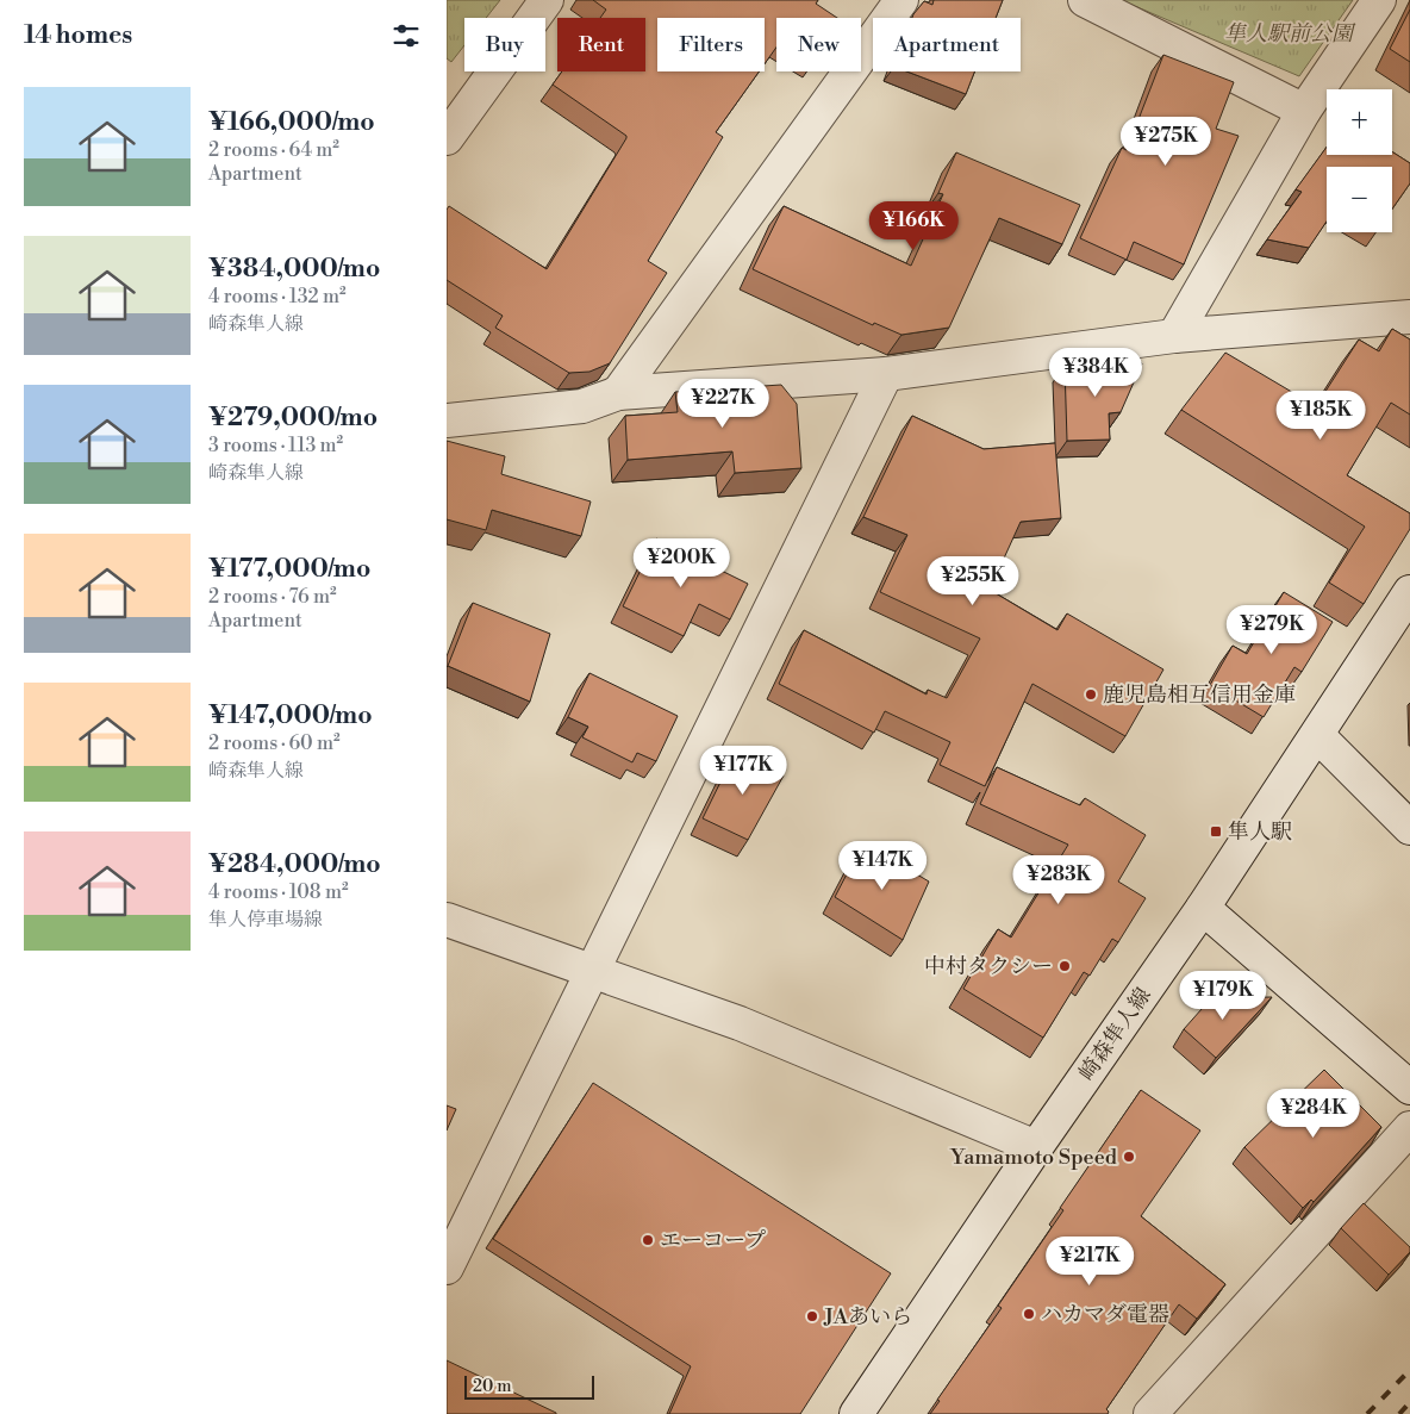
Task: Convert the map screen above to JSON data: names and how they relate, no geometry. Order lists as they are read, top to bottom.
{
  "streets": {
    "street": ["崎森隼人線"]
  },
  "parks": ["隼人駅前公園"],
  "places": {
    "other": [
      "鹿児島相互信用金庫",
      "中村タクシー",
      "Yamamoto Speed",
      "エーコープ",
      "ハカマダ電器",
      "JAあいら"
    ],
    "transit": ["隼人駅"]
  },
  "scale_bar": "20 m",
  "page": {
    "heading": "14 homes",
    "chip": [
      "Buy",
      "Rent",
      "Filters",
      "New",
      "Apartment"
    ],
    "list": [
      {
        "name": "¥166,000/mo",
        "note": "2 rooms · 64 m² · Apartment"
      },
      {
        "name": "¥384,000/mo",
        "note": "4 rooms · 132 m² · 崎森隼人線"
      },
      {
        "name": "¥279,000/mo",
        "note": "3 rooms · 113 m² · 崎森隼人線"
      },
      {
        "name": "¥177,000/mo",
        "note": "2 rooms · 76 m² · Apartment"
      },
      {
        "name": "¥147,000/mo",
        "note": "2 rooms · 60 m² · 崎森隼人線"
      },
      {
        "name": "¥284,000/mo",
        "note": "4 rooms · 108 m² · 隼人停車場線"
      }
    ],
    "map_buttons": ["+", "−"],
    "price": [
      "¥275K",
      "¥166K",
      "¥384K",
      "¥227K",
      "¥185K",
      "¥200K",
      "¥255K",
      "¥279K",
      "¥177K",
      "¥147K",
      "¥283K",
      "¥179K",
      "¥284K",
      "¥217K"
    ],
    "scale": "20 m"
  }
}
